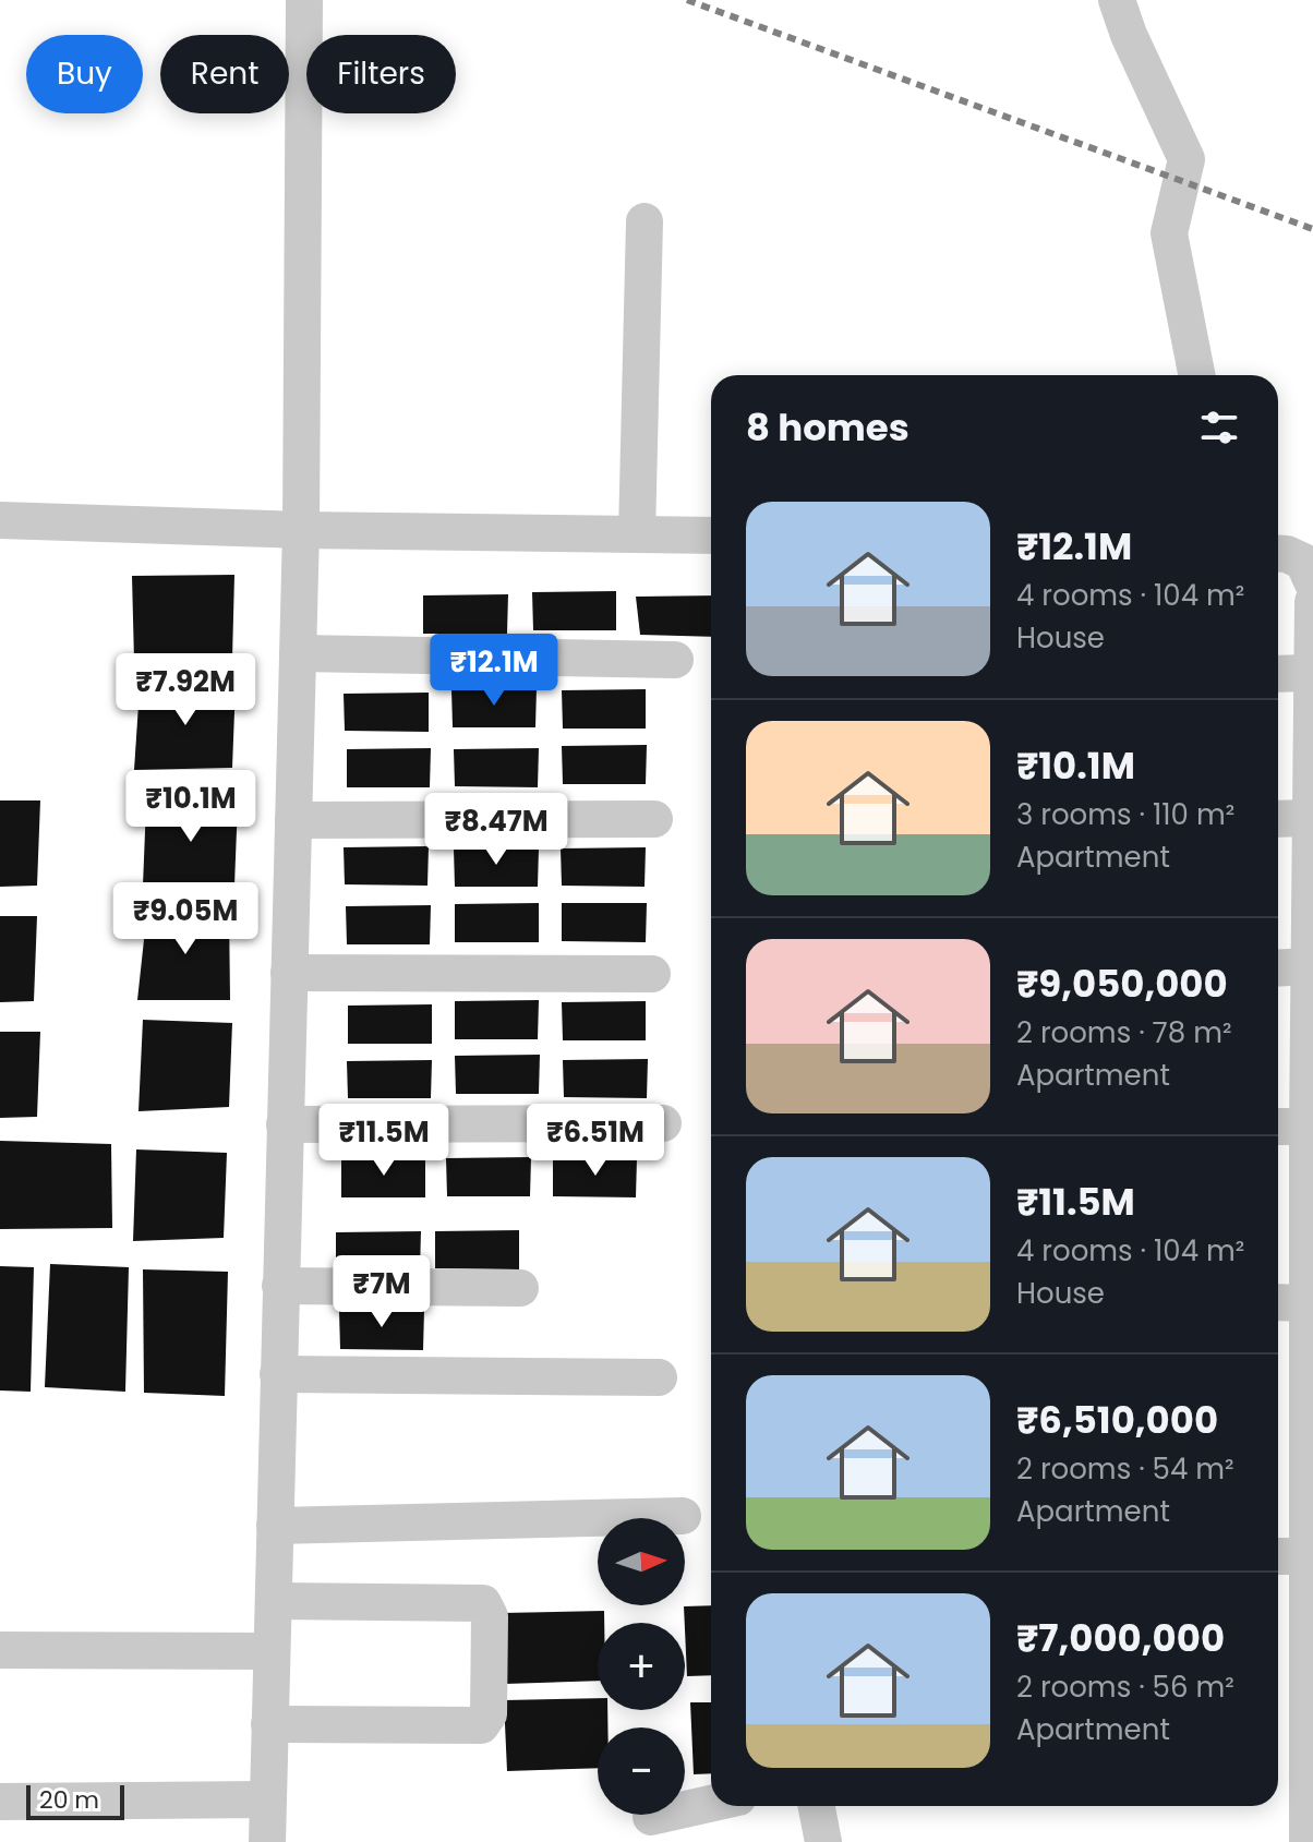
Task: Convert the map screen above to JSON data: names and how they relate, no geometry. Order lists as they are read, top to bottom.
{
  "scale_bar": "20 m",
  "north": "right",
  "page": {
    "chip": ["Buy", "Rent", "Filters"],
    "heading": "8 homes",
    "list": [
      {
        "name": "₹12.1M",
        "note": "4 rooms · 104 m² · House"
      },
      {
        "name": "₹10.1M",
        "note": "3 rooms · 110 m² · Apartment"
      },
      {
        "name": "₹9,050,000",
        "note": "2 rooms · 78 m² · Apartment"
      },
      {
        "name": "₹11.5M",
        "note": "4 rooms · 104 m² · House"
      },
      {
        "name": "₹6,510,000",
        "note": "2 rooms · 54 m² · Apartment"
      },
      {
        "name": "₹7,000,000",
        "note": "2 rooms · 56 m² · Apartment"
      }
    ],
    "price": [
      "₹12.1M",
      "₹7.92M",
      "₹10.1M",
      "₹8.47M",
      "₹9.05M",
      "₹11.5M",
      "₹6.51M",
      "₹7M"
    ],
    "map_buttons": ["+", "−"],
    "scale": "20 m"
  }
}
